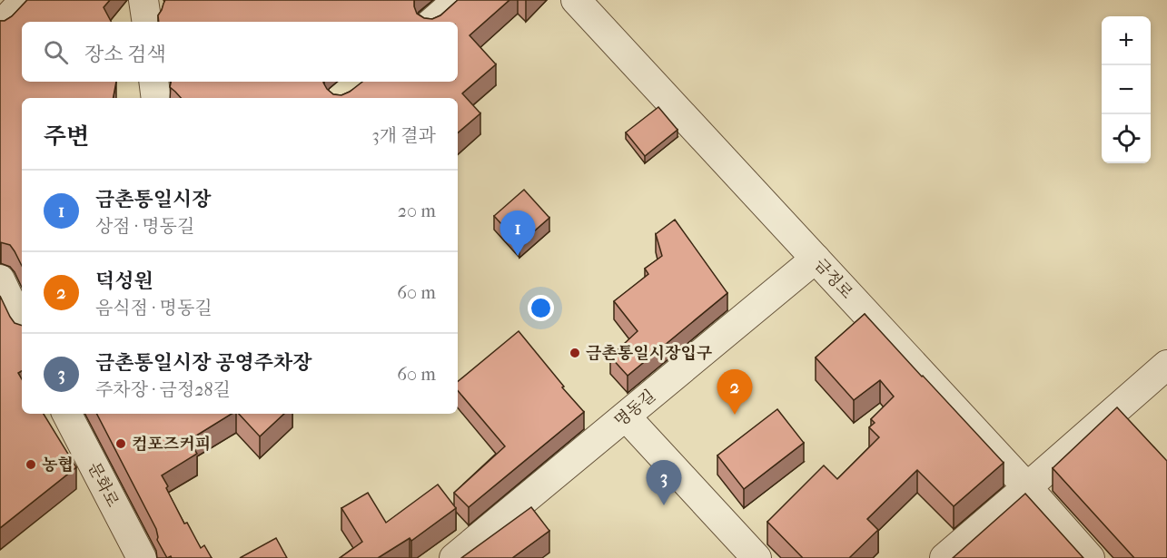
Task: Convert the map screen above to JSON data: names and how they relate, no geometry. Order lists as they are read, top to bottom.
{
  "streets": {
    "street": ["금정로", "명동길", "문화로"]
  },
  "crossings": [
    ["금정로", "명동길"]
  ],
  "places": ["금촌통일시장입구", "컴포즈커피", "농협"],
  "page": {
    "map_buttons": ["+", "−"],
    "search": "장소 검색",
    "heading": ["주변", "3개 결과"],
    "list": [
      {
        "mark": "1",
        "name": "금촌통일시장",
        "note": "상점 · 명동길",
        "value": "20 m"
      },
      {
        "mark": "2",
        "name": "덕성원",
        "note": "음식점 · 명동길",
        "value": "60 m"
      },
      {
        "mark": "3",
        "name": "금촌통일시장 공영주차장",
        "note": "주차장 · 금정28길",
        "value": "60 m"
      }
    ],
    "pins": ["1", "2", "3"]
  }
}
